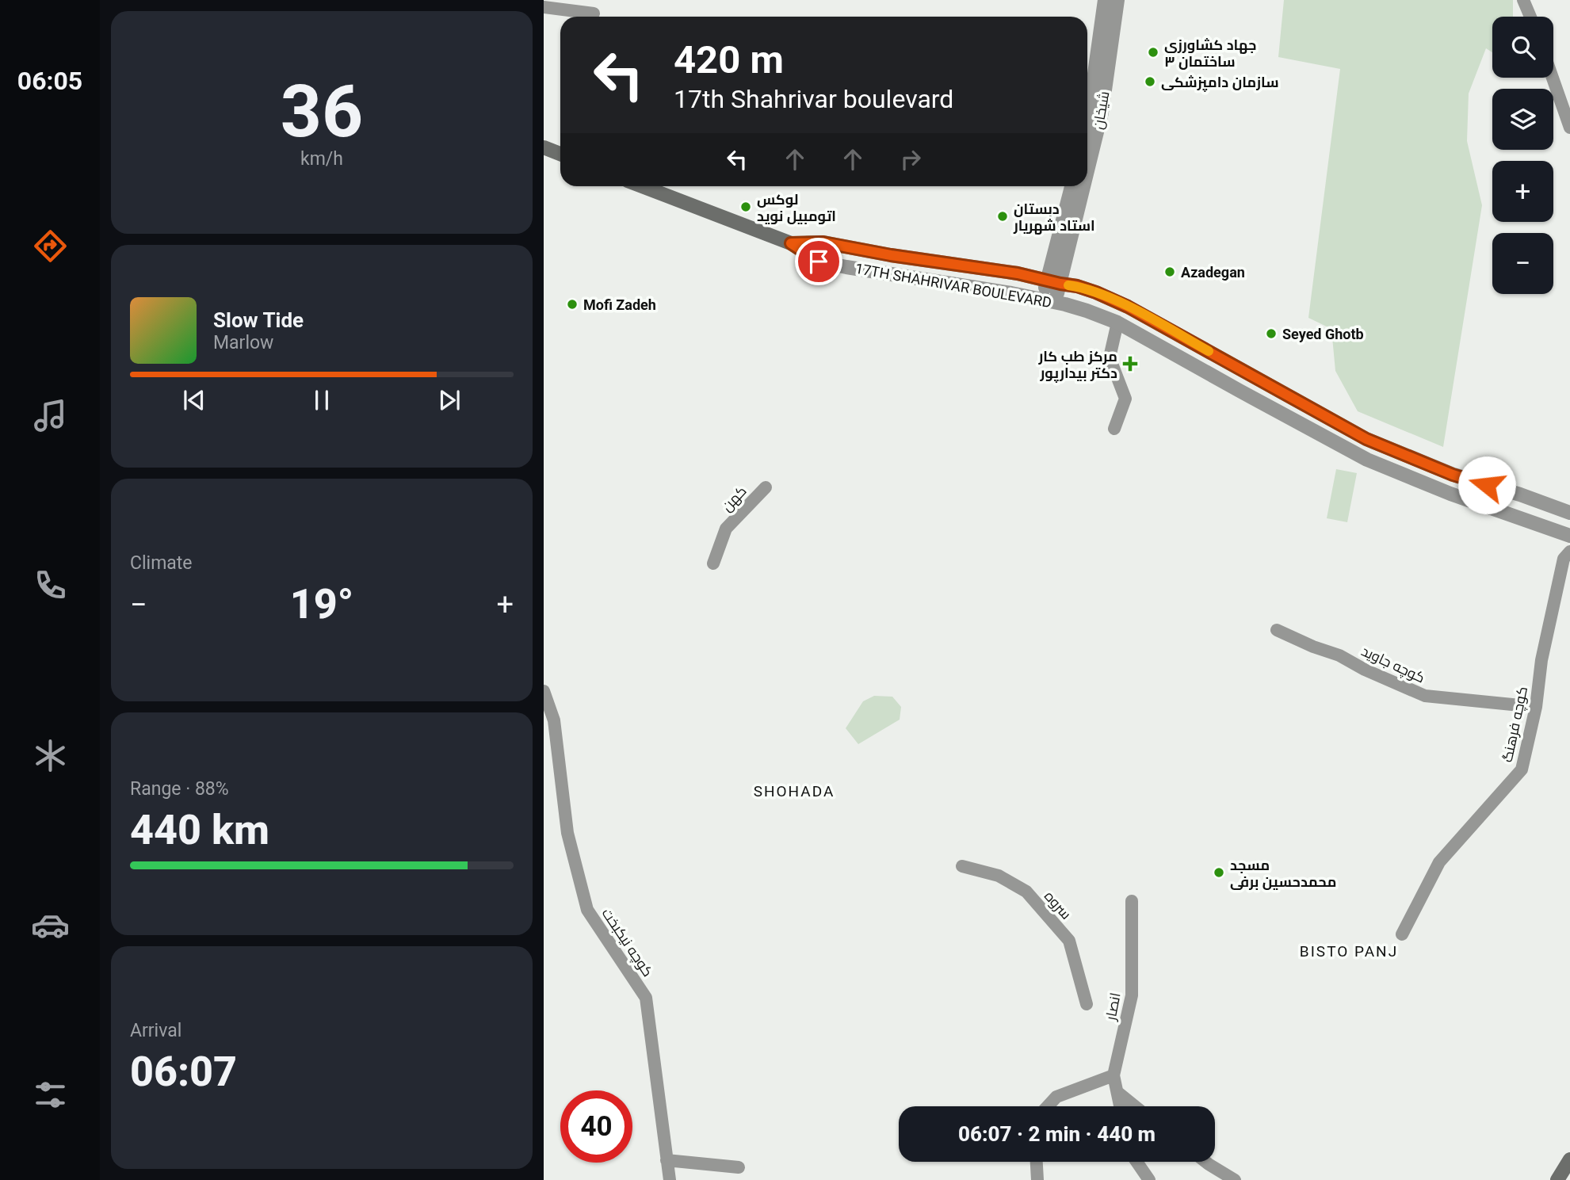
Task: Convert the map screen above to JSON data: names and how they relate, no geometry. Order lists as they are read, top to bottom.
{
  "streets": {
    "street": [
      "شیخان",
      "17TH SHAHRIVAR BOULEVARD",
      "کهن",
      "کوچه جاوید",
      "کوچه فرهنگ",
      "سروه",
      "کوچه نیکبخت",
      "انصار"
    ]
  },
  "crossings": [
    ["شیخان", "17TH SHAHRIVAR BOULEVARD"],
    ["کوچه جاوید", "کوچه فرهنگ"]
  ],
  "districts": ["SHOHADA", "BISTO PANJ"],
  "places": {
    "other": [
      "جهاد کشاورزی ساختمان ۳",
      "سازمان دامپزشکی",
      "لوکس اتومبیل نوید",
      "دبستان استاد شهریار",
      "Azadegan",
      "Mofi Zadeh",
      "Seyed Ghotb",
      "مسجد محمدحسین برفی"
    ],
    "health": ["مرکز طب کار دکتر بیدارپور"]
  },
  "page": {
    "tabs": "06:05",
    "tile": [
      ["36", "km/h"],
      "Climate",
      ["Range · 88%", "440 km"],
      ["Arrival", "06:07"]
    ],
    "map_buttons": ["+", "−"],
    "turn": ["420 m", "17th Shahrivar boulevard"],
    "song": ["Slow Tide", "Marlow"],
    "heat": ["−", "19°", "+"],
    "limit": "40",
    "trip": "06:07 · 2 min · 440 m"
  }
}
